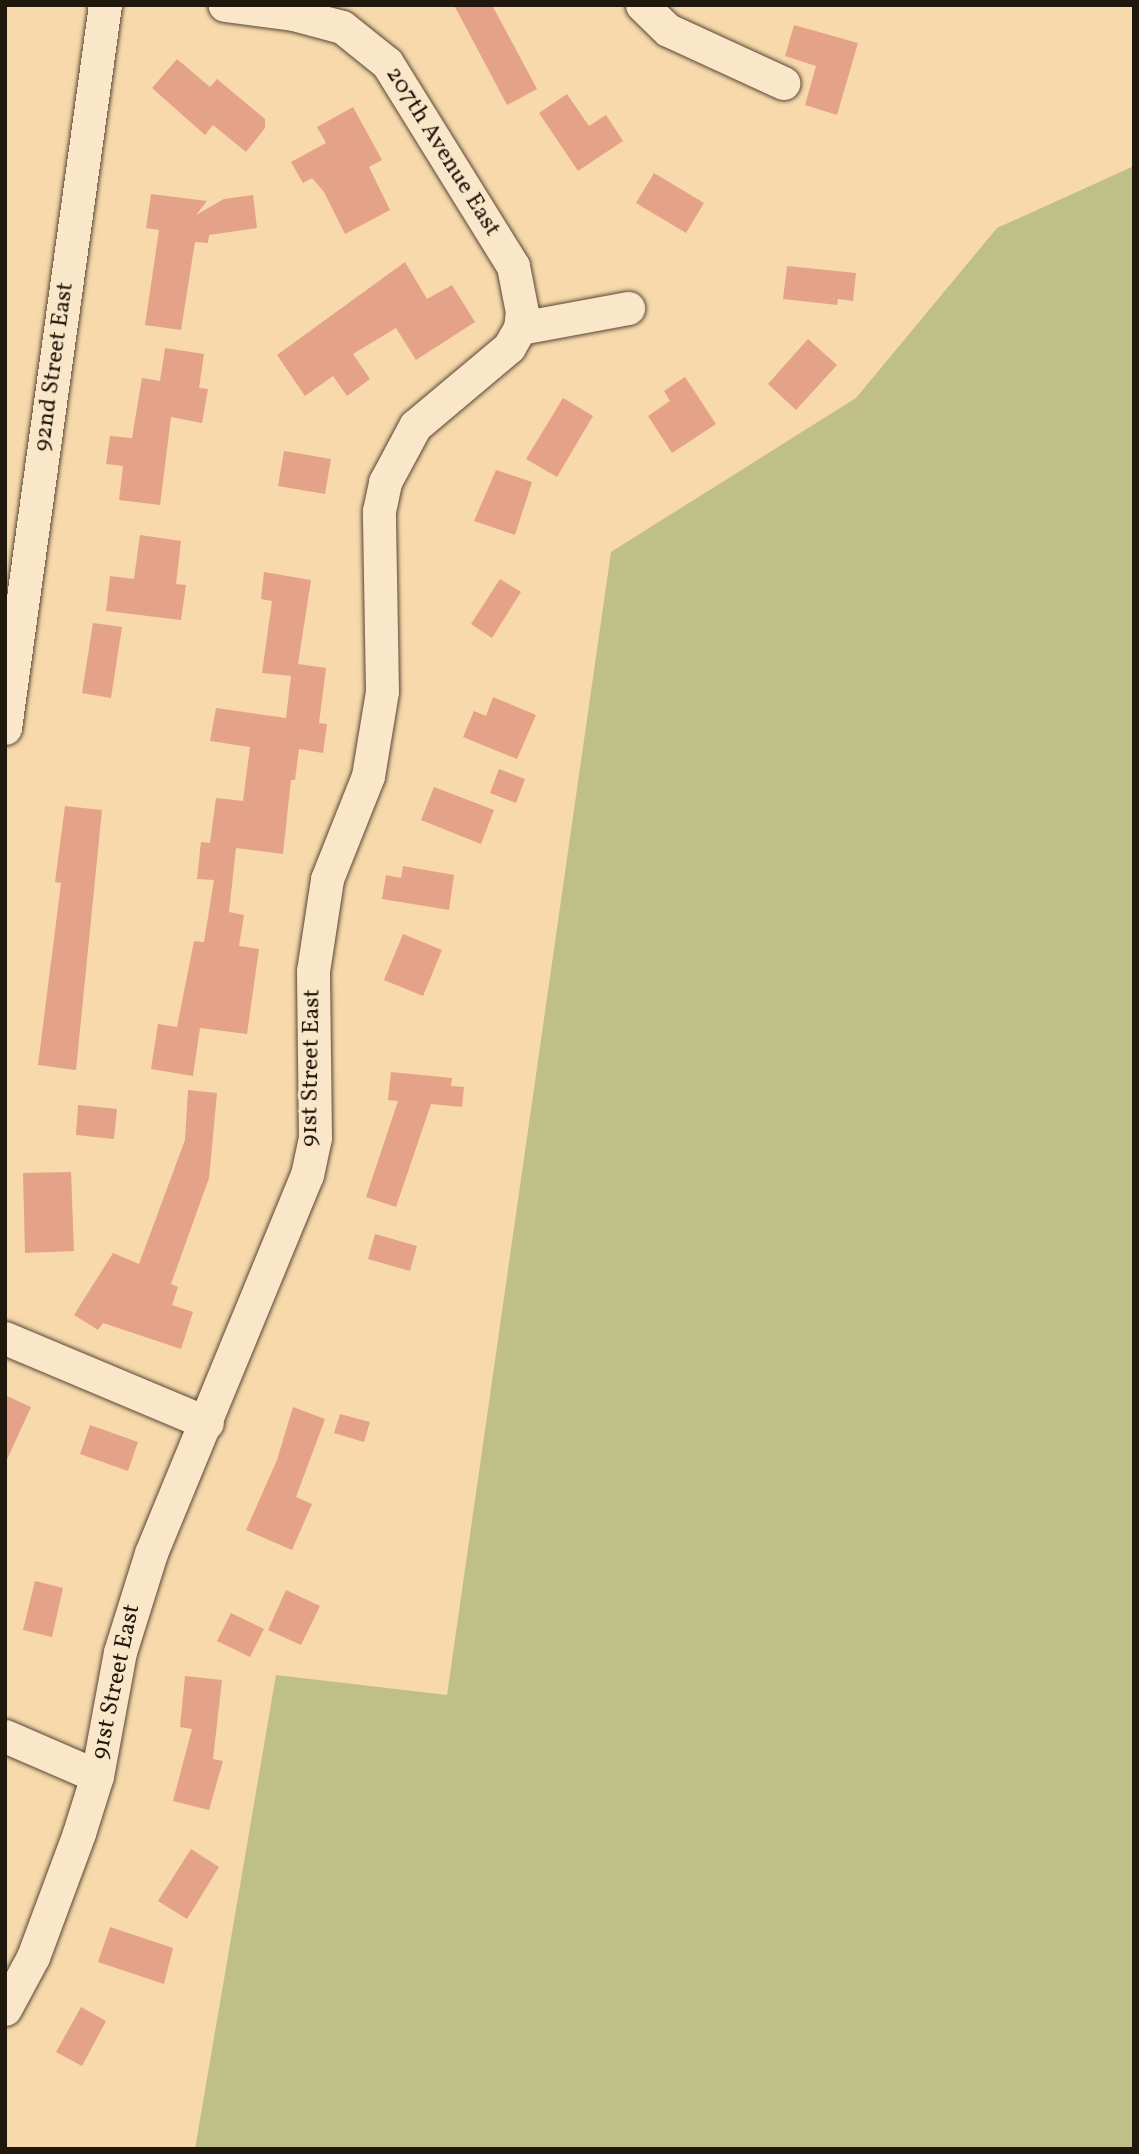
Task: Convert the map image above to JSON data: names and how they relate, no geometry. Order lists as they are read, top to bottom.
{
  "streets": {
    "street": ["207th Avenue East", "92nd Street East", "91st Street East"]
  },
  "crossings": [
    ["207th Avenue East", "91st Street East"]
  ]
}
